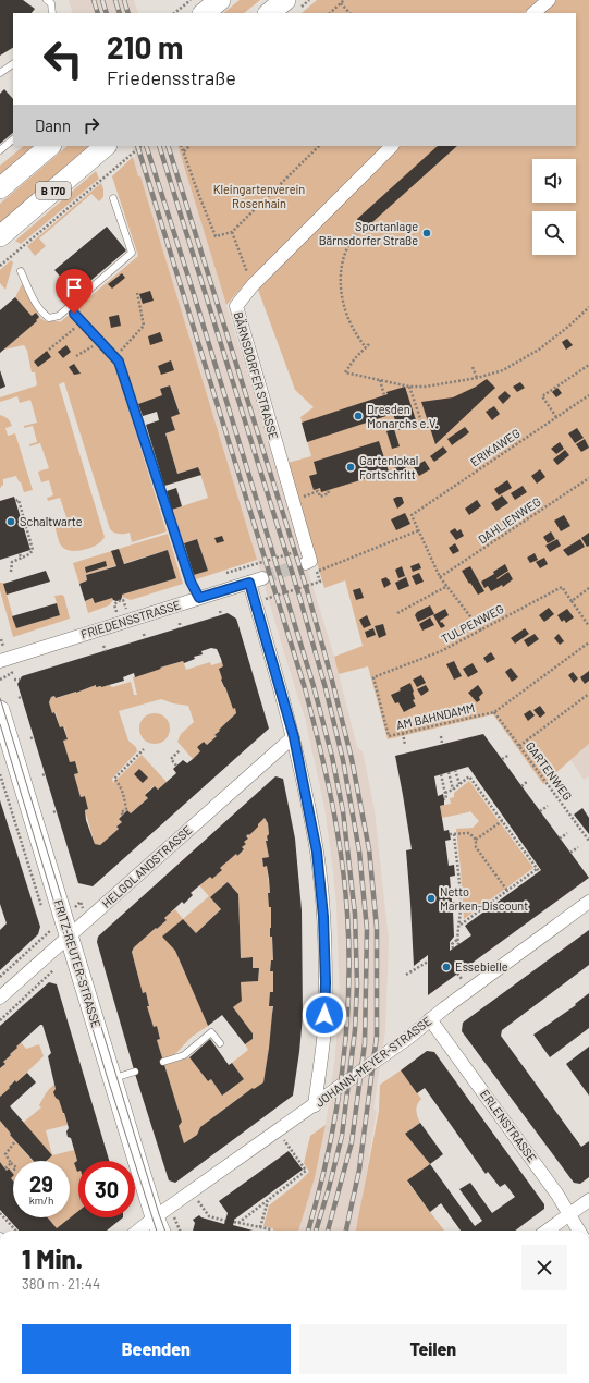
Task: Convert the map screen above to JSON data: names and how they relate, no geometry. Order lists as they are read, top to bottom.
{
  "streets": {
    "main road": ["B 170", "FRITZ-REUTER-STRASSE"],
    "street": [
      "BÄRNSDORFER STRASSE",
      "FRIEDENSSTRASSE",
      "HELGOLANDSTRASSE",
      "JOHANN-MEYER-STRASSE",
      "ERLENSTRASSE"
    ],
    "path": [
      "ERIKAWEG",
      "DAHLIENWEG",
      "TULPENWEG",
      "AM BAHNDAMM",
      "GARTENWEG"
    ]
  },
  "crossings": [
    ["TULPENWEG", "AM BAHNDAMM"],
    ["AM BAHNDAMM", "GARTENWEG"],
    ["HELGOLANDSTRASSE", "FRITZ-REUTER-STRASSE"],
    ["FRITZ-REUTER-STRASSE", "JOHANN-MEYER-STRASSE"],
    ["JOHANN-MEYER-STRASSE", "ERLENSTRASSE"]
  ],
  "parks": ["Kleingartenverein Rosenhain"],
  "places": [
    "Sportanlage Bärnsdorfer Straße",
    "Dresden Monarchs e.V.",
    "Gartenlokal Fortschritt",
    "Schaltwarte",
    "Netto Marken-Discount",
    "Essebielle"
  ],
  "page": {
    "turn": ["210 m", "Friedensstraße"],
    "then": "Dann",
    "speed": "29 km/h",
    "limit": "30",
    "heading": ["1 Min.", "380 m · 21:44"],
    "buttons": ["Beenden", "Teilen"]
  }
}
